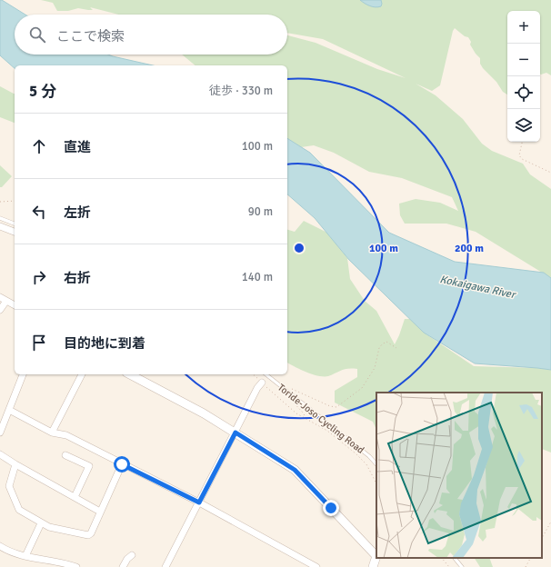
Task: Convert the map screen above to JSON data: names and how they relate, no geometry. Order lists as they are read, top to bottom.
{
  "streets": {
    "lane": ["Toride-Joso Cycling Road"]
  },
  "water": ["Kokaigawa River"],
  "page": {
    "map_buttons": ["+", "−"],
    "search": "ここで検索",
    "heading": ["5 分", "徒歩 · 330 m"],
    "list": [
      ["直進", "100 m"],
      ["左折", "90 m"],
      ["右折", "140 m"],
      "目的地に到着"
    ]
  },
  "rings": ["100 m", "200 m"]
}
